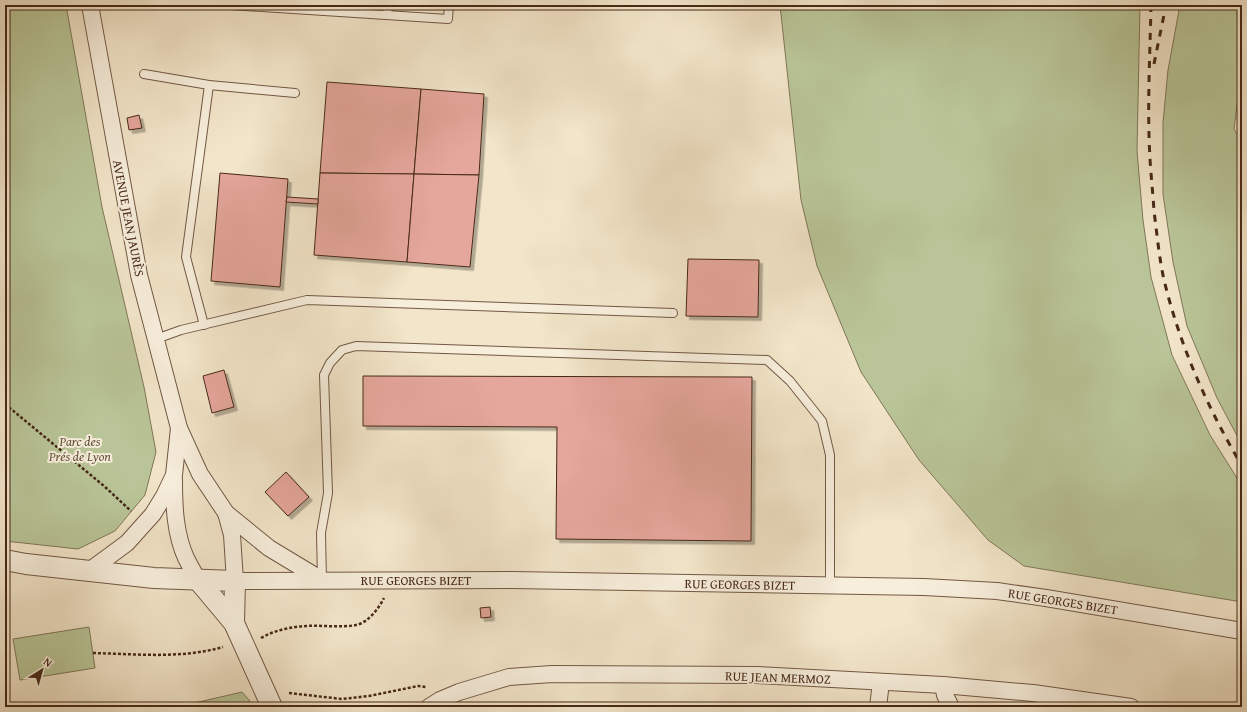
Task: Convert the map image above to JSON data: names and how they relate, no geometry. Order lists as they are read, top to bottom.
{
  "streets": {
    "street": ["AVENUE JEAN JAURÈS", "RUE GEORGES BIZET", "RUE JEAN MERMOZ"]
  },
  "crossings": [
    ["AVENUE JEAN JAURÈS", "RUE GEORGES BIZET"]
  ],
  "parks": ["Parc des Prés de Lyon"],
  "north": "top right"
}
